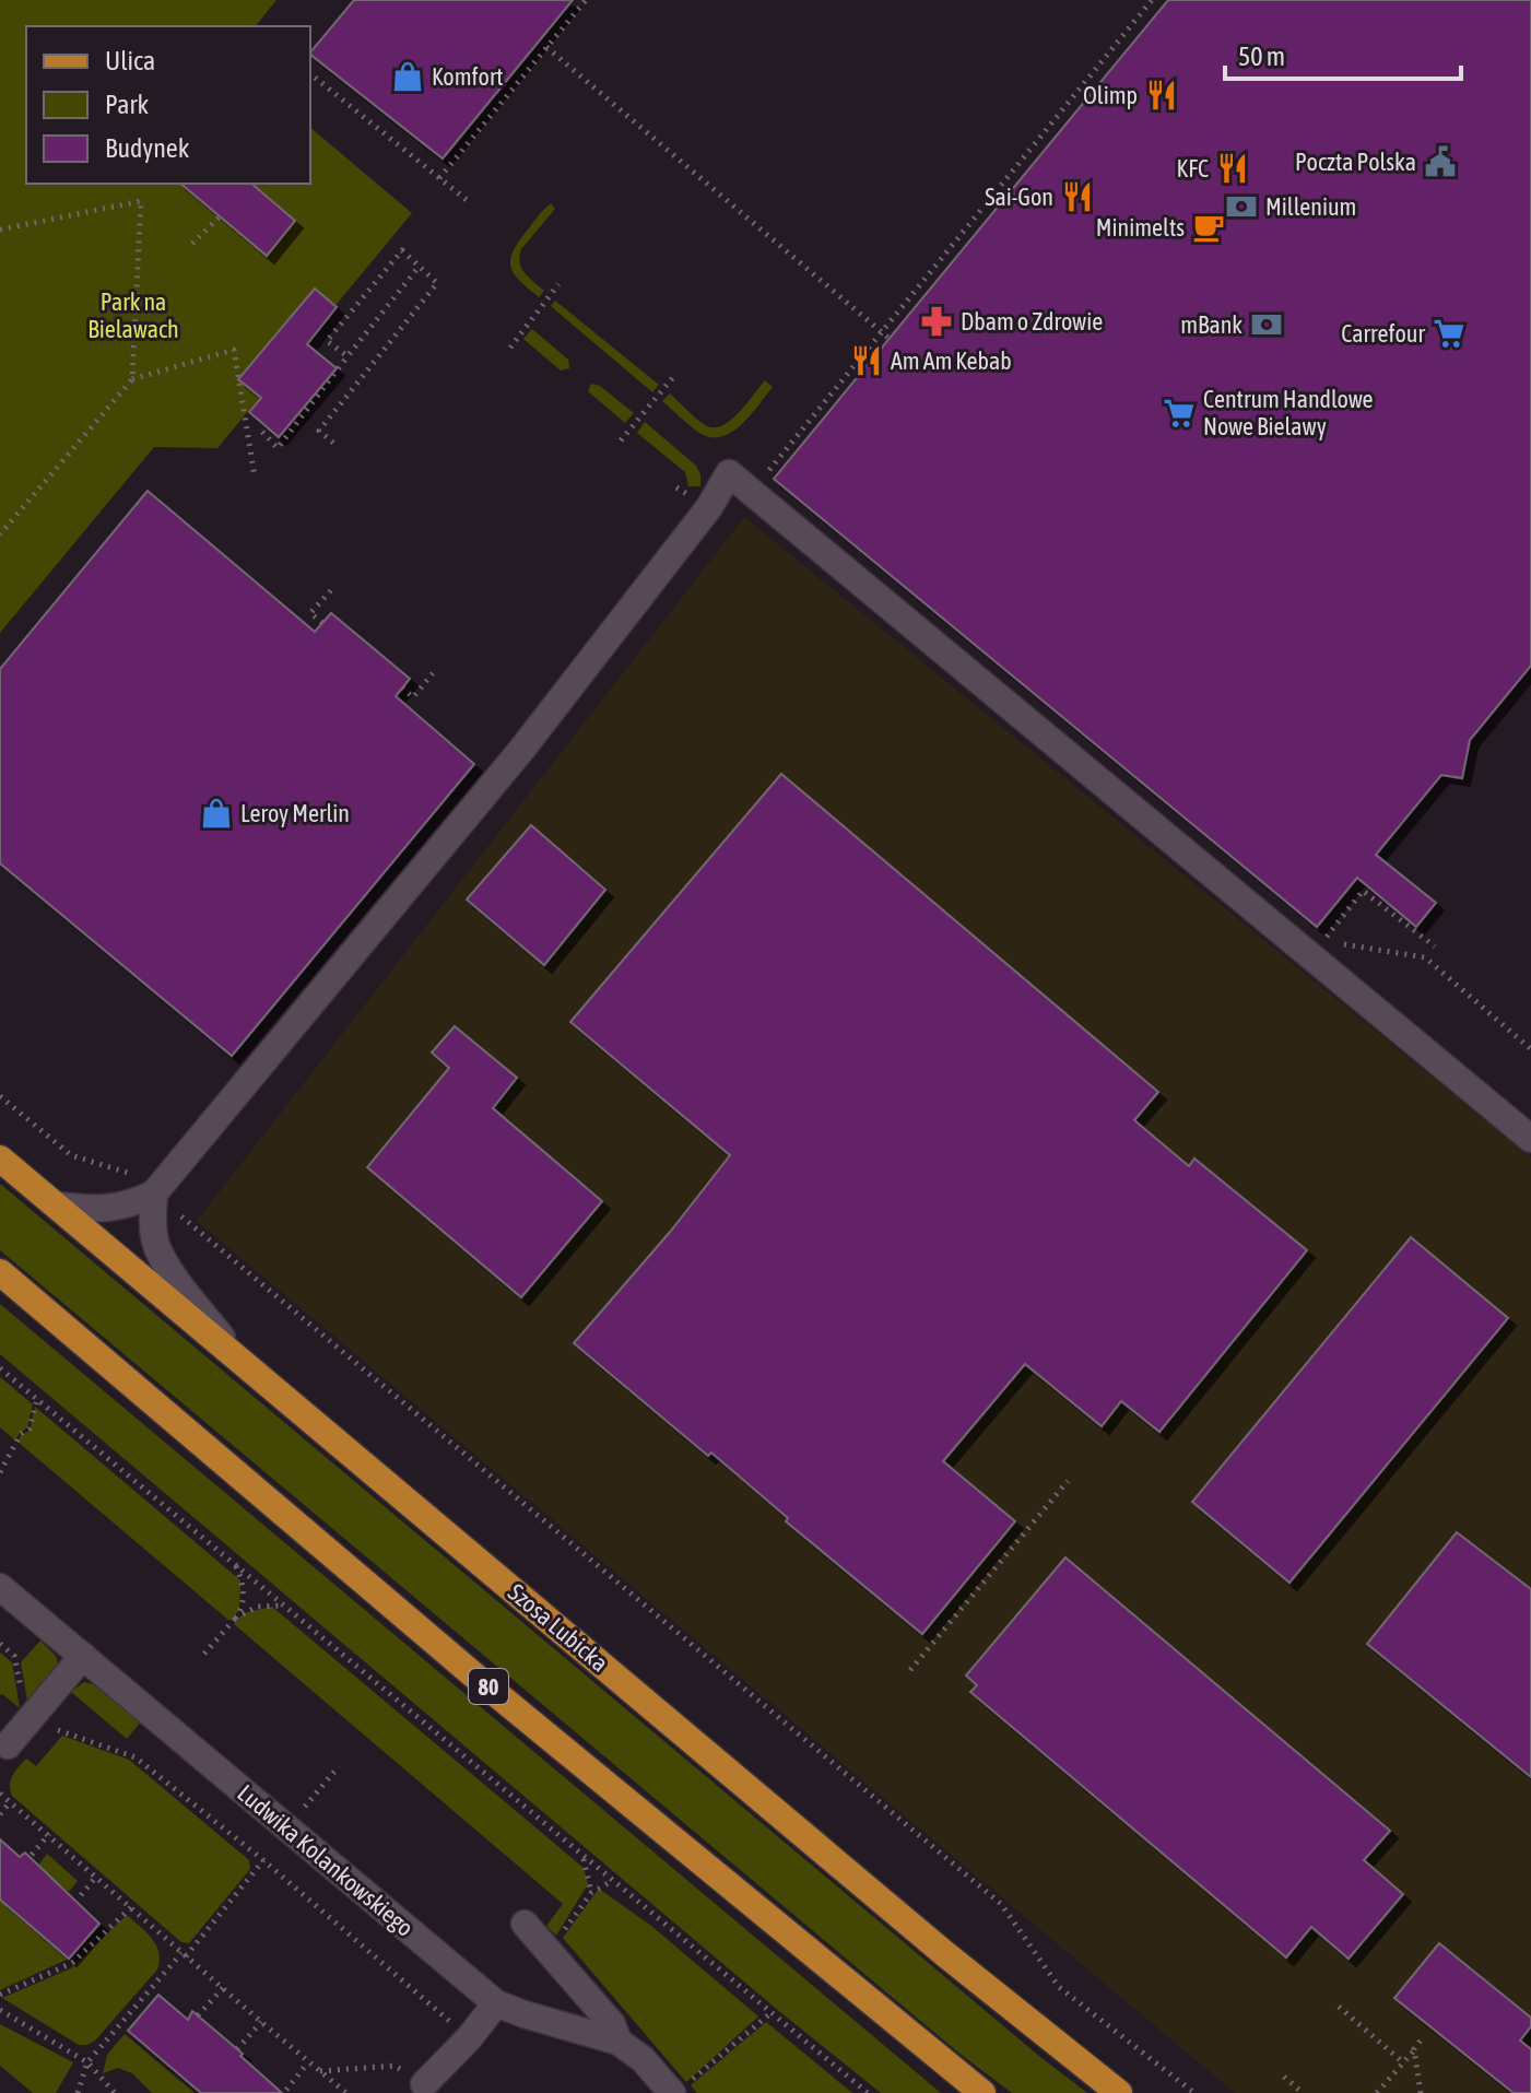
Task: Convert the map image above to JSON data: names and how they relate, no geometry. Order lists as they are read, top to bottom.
{
  "streets": {
    "main road": ["Szosa Lubicka", "80"],
    "street": ["Ludwika Kolankowskiego"]
  },
  "parks": ["Park na Bielawach"],
  "places": {
    "shop": ["Komfort", "Leroy Merlin"],
    "restaurant": [
      "Olimp",
      "KFC",
      "Sai-Gon",
      "Am Am Kebab"
    ],
    "public building": ["Poczta Polska"],
    "bank": ["Millenium", "mBank"],
    "cafe": ["Minimelts"],
    "pharmacy": ["Dbam o Zdrowie"],
    "supermarket": ["Carrefour", "Centrum Handlowe Nowe Bielawy"]
  },
  "legend": ["Ulica", "Park", "Budynek"],
  "scale_bar": "50 m"
}
